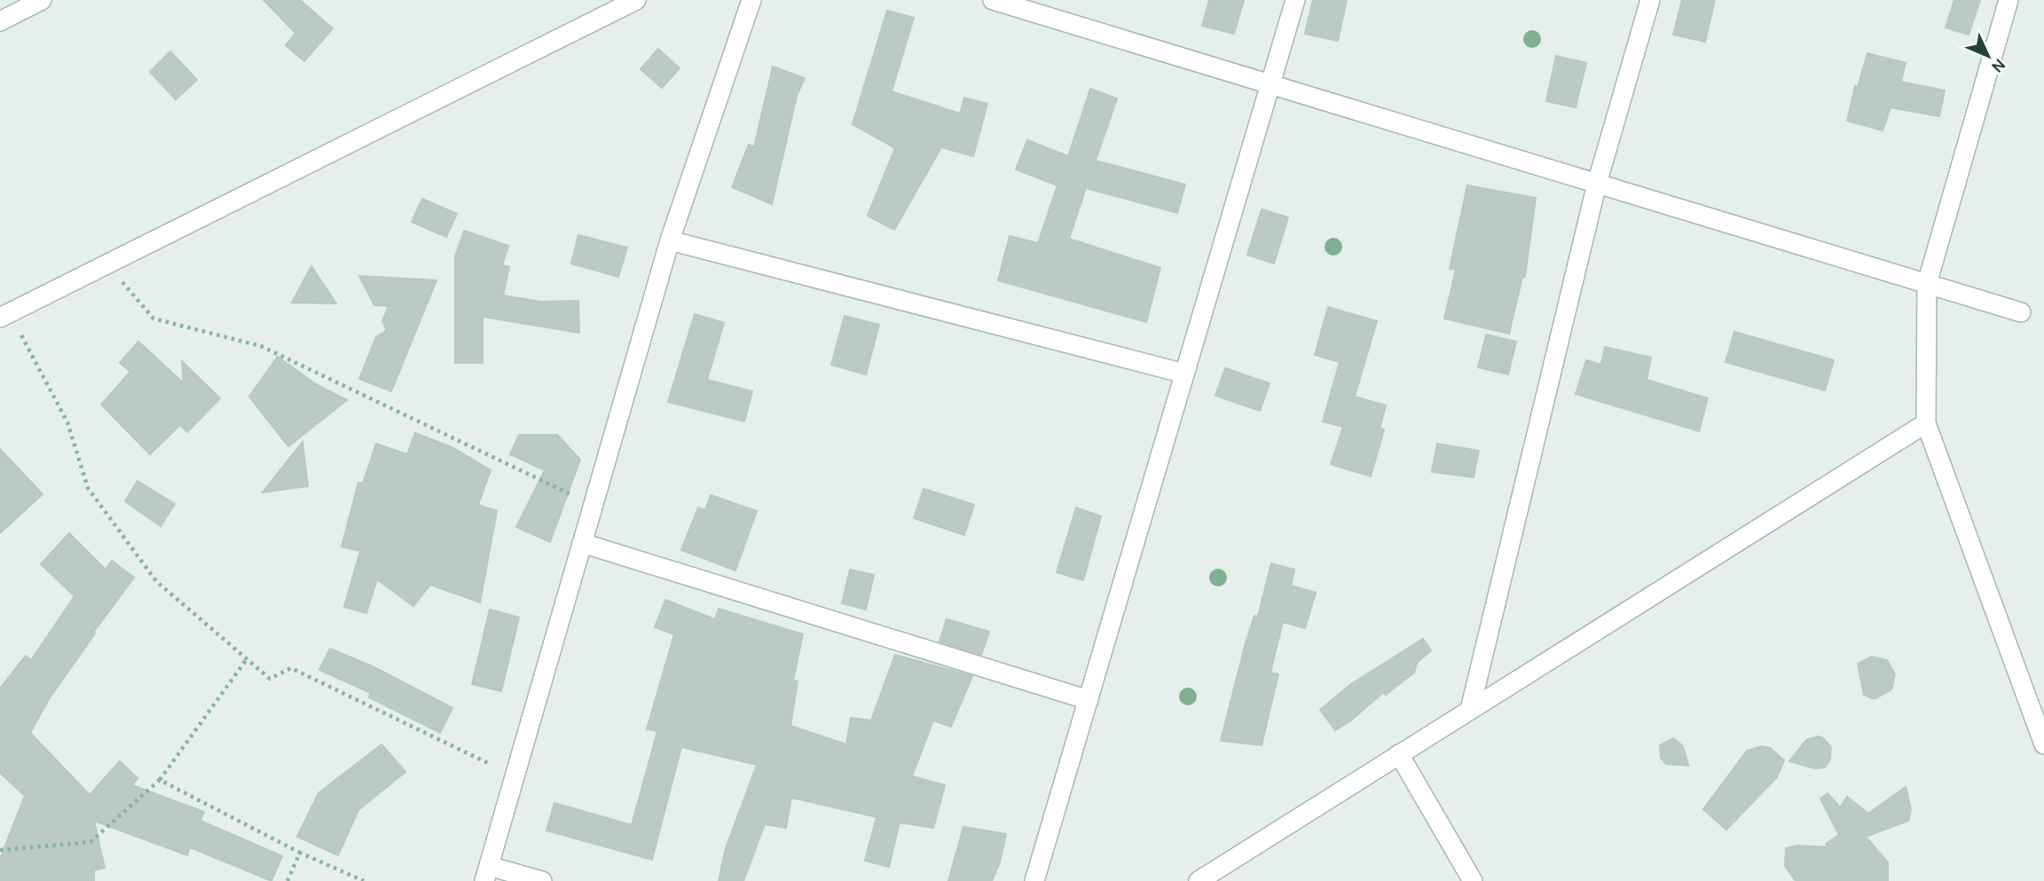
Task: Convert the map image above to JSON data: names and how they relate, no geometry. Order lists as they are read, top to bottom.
{
  "north": "bottom right"
}
